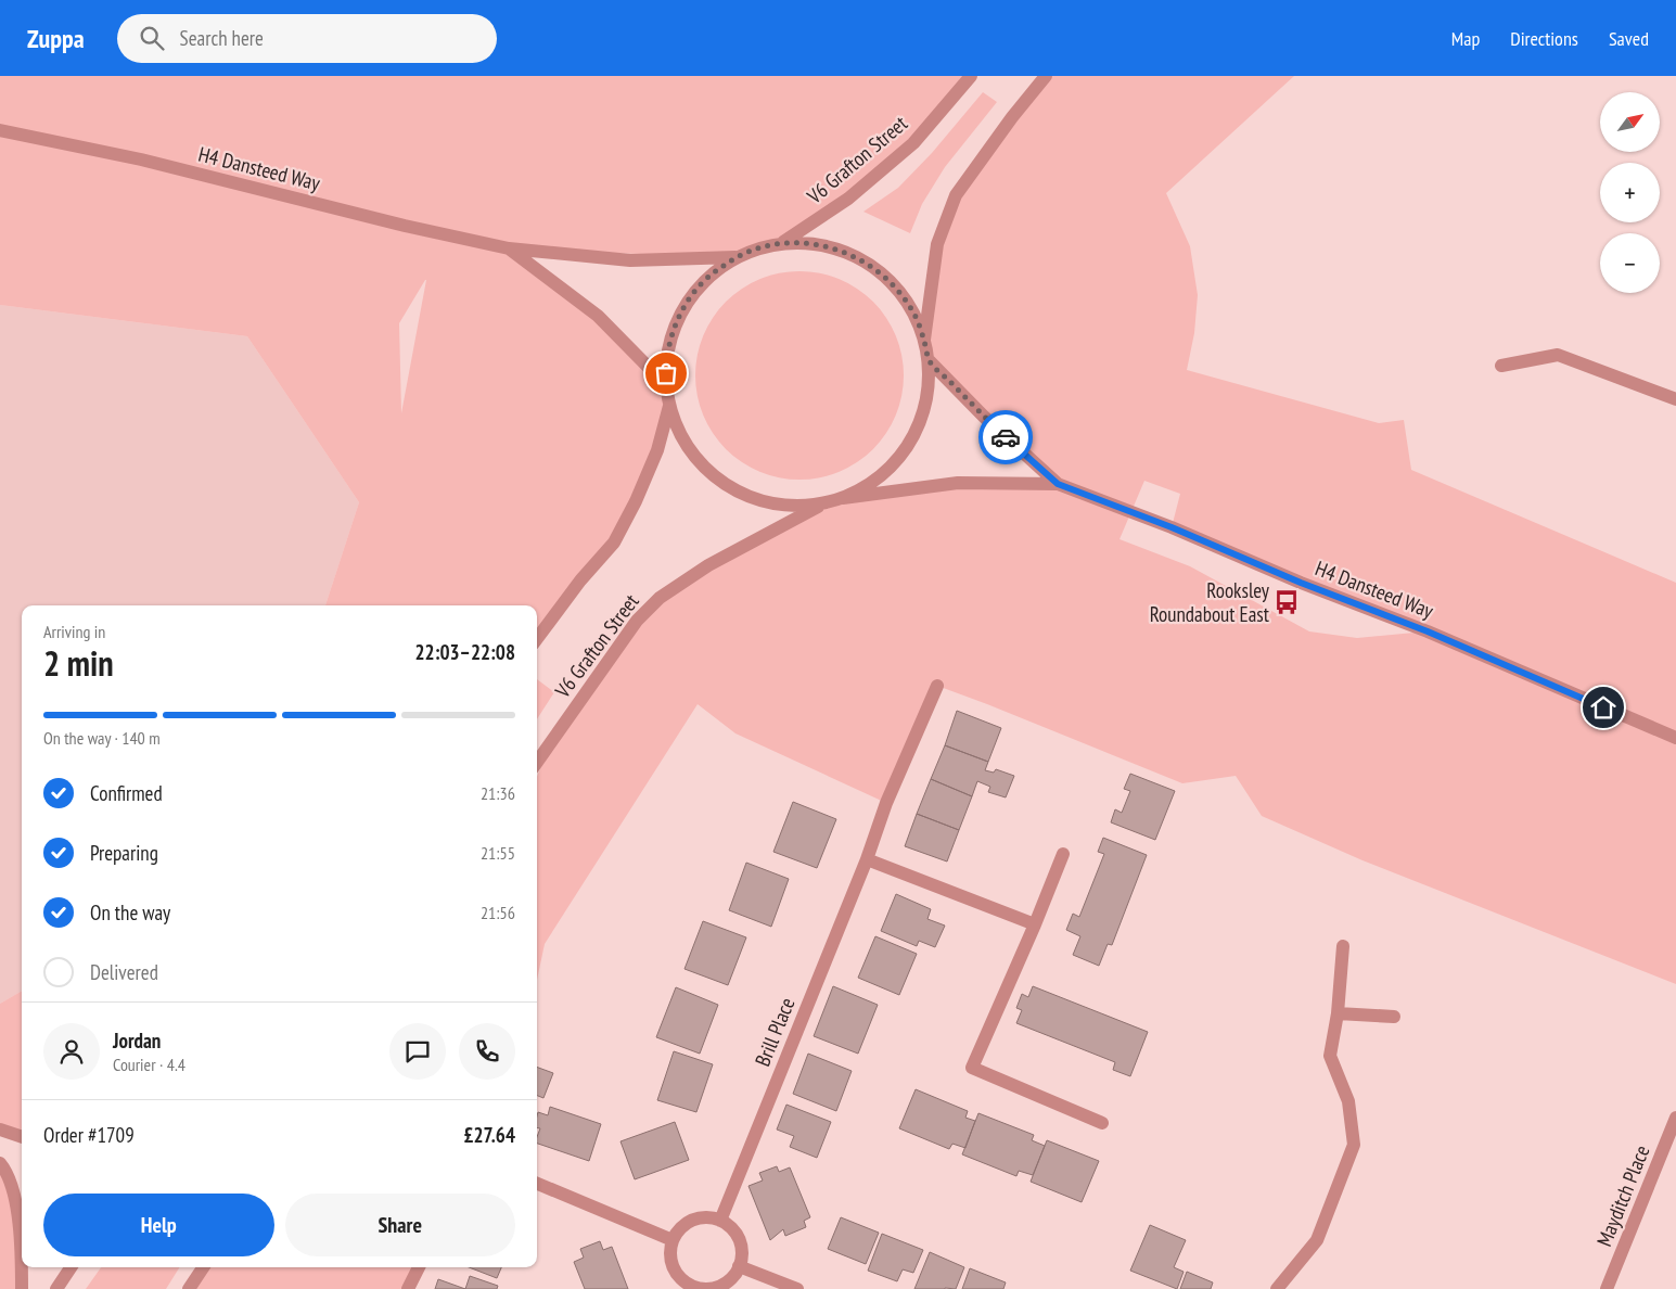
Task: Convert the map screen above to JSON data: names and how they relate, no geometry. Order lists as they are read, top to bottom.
{
  "streets": {
    "street": [
      "V6 Grafton Street",
      "H4 Dansteed Way",
      "Brill Place",
      "Mayditch Place"
    ]
  },
  "crossings": [
    ["V6 Grafton Street", "H4 Dansteed Way"]
  ],
  "places": {
    "bus stop": ["Rooksley Roundabout East"]
  },
  "north": "top right",
  "page": {
    "header": "Zuppa",
    "search": "Search here",
    "nav": ["Map", "Directions", "Saved"],
    "map_buttons": ["+", "−"],
    "heading": ["2 min", "Arriving in", "22:03–22:08"],
    "panel": [
      "Jordan",
      "Courier · 4.4",
      "Order #1709",
      "£27.64"
    ],
    "bar": "On the way · 140 m",
    "list": [
      ["Confirmed", "21:36"],
      ["Preparing", "21:55"],
      ["On the way", "21:56"],
      "Delivered"
    ],
    "buttons": ["Help", "Share"]
  }
}
